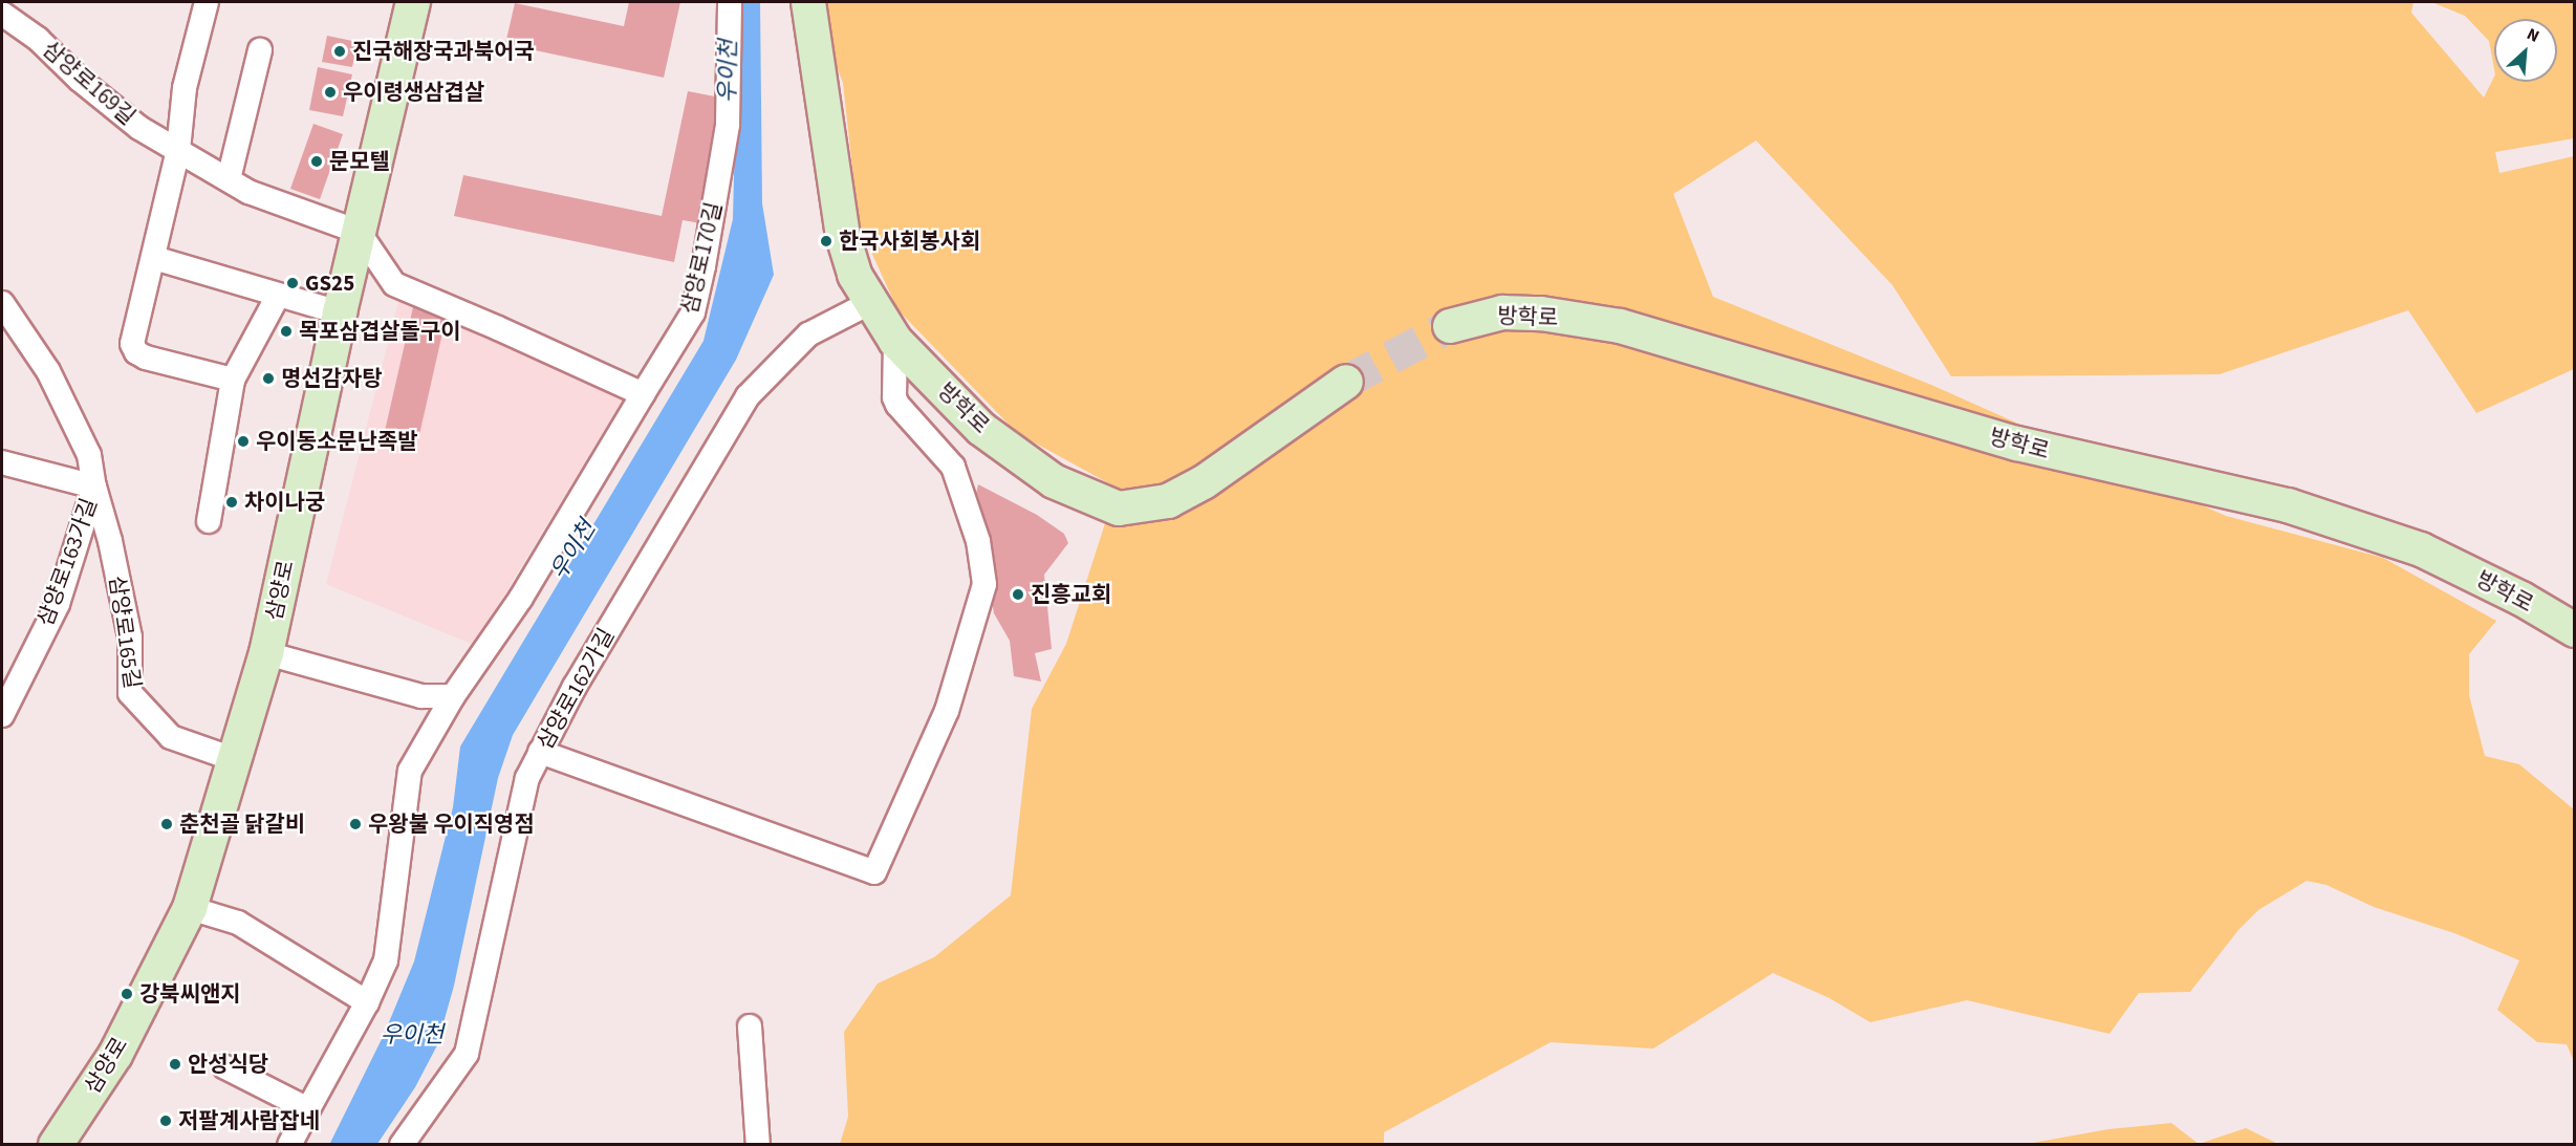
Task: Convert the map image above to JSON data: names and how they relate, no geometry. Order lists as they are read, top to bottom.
{
  "streets": {
    "main road": ["방학로", "삼양로"],
    "street": [
      "삼양로169길",
      "삼양로170길",
      "삼양로163가길",
      "삼양로165길",
      "삼양로162가길"
    ]
  },
  "crossings": [
    ["삼양로169길", "삼양로"],
    ["방학로", "삼양로162가길"],
    ["삼양로163가길", "삼양로165길"],
    ["삼양로", "삼양로165길"]
  ],
  "water": ["우이천"],
  "places": [
    "진국해장국과북어국",
    "우이령생삼겹살",
    "문모텔",
    "한국사회봉사회",
    "GS25",
    "목포삼겹살돌구이",
    "명선감자탕",
    "우이동소문난족발",
    "차이나궁",
    "진흥교회",
    "춘천골 닭갈비",
    "우왕불 우이직영점",
    "강북씨앤지",
    "안성식당",
    "저팔계사람잡네"
  ],
  "north": "top right"
}
